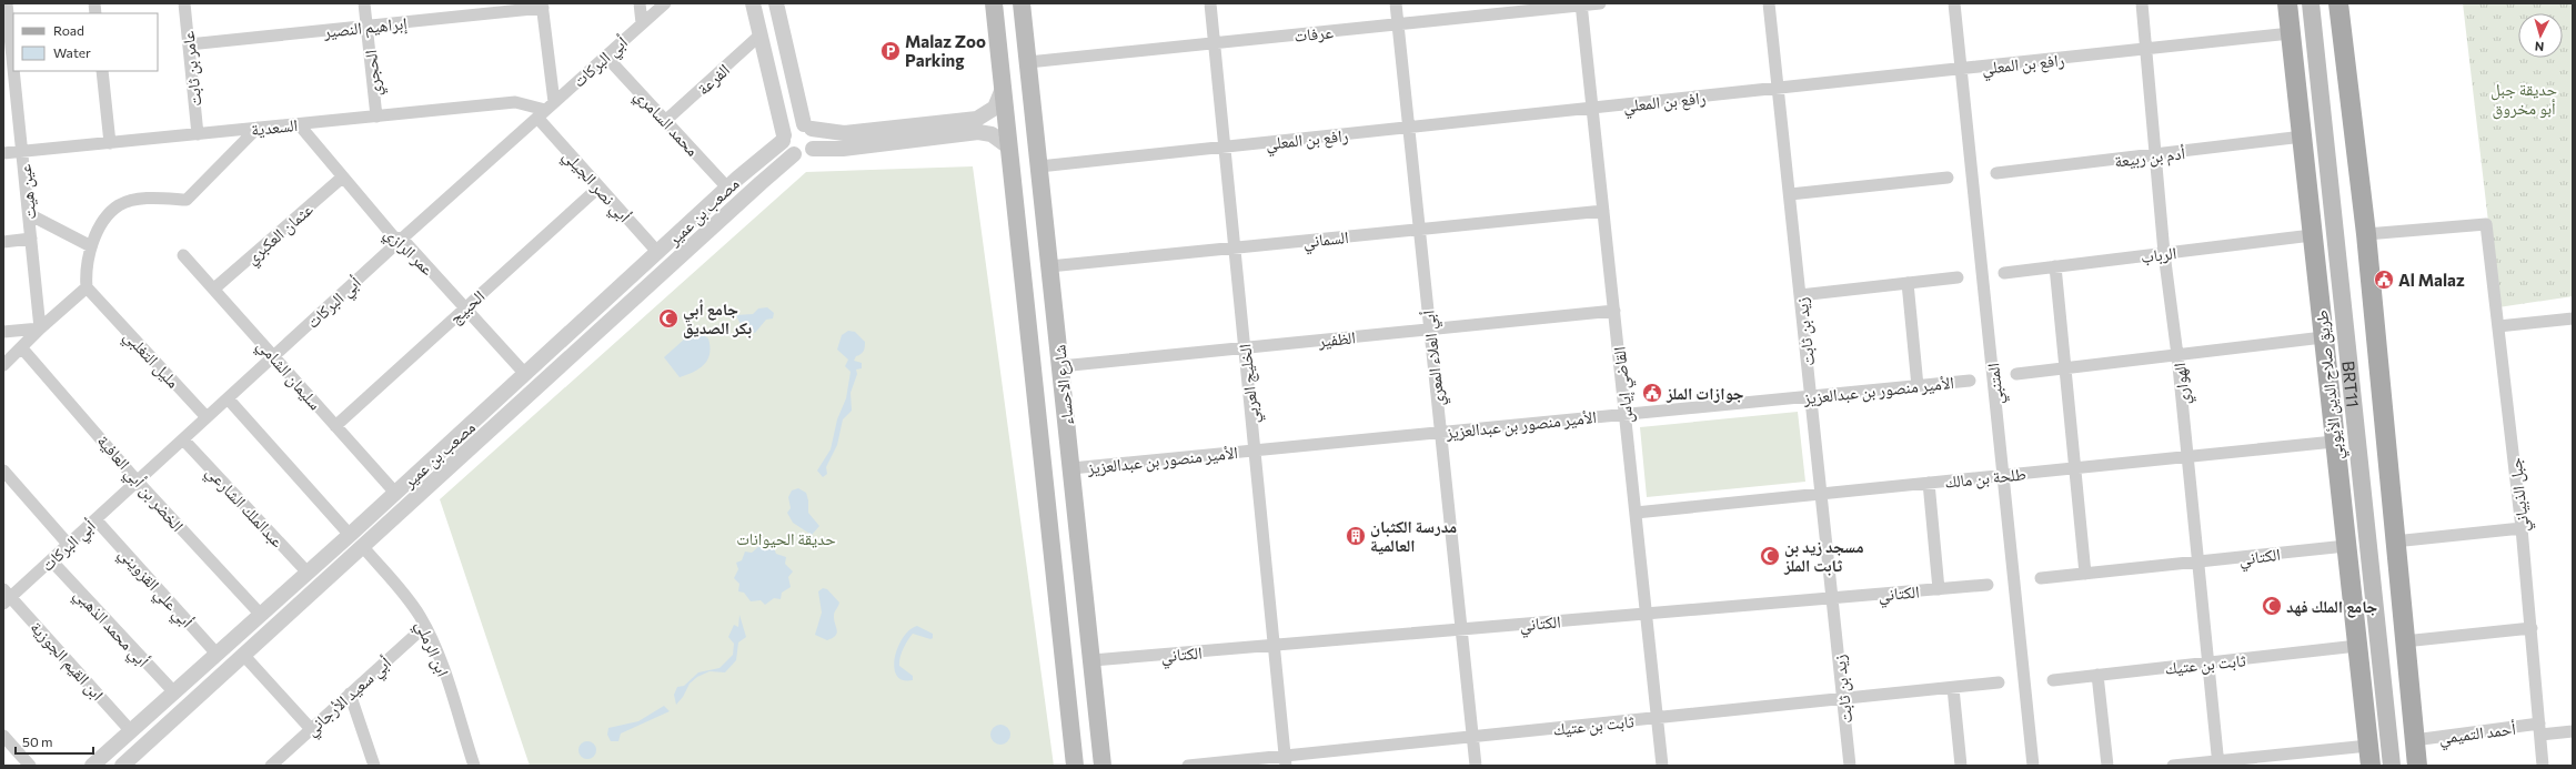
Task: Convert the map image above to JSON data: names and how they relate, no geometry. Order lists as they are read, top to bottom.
{
  "streets": {
    "main road": ["BRT11", "شارع الاحساء", "طريق صلاح الدين الأيوبي"],
    "street": [
      "إبراهيم النصير",
      "عرفات",
      "أبي البركات",
      "رافع بن المعلي",
      "عامر بن ثابت",
      "الحجري",
      "الفرعة",
      "محمد السامري",
      "السعدية",
      "أدم بن ربيعة",
      "أبي نصر الجيلي",
      "عين هيت",
      "مصعب بن عمير",
      "عثمان العكبري",
      "السماني",
      "عمر الرازي",
      "الرباب",
      "الحبيج",
      "زيد بن ثابت",
      "الظفير",
      "مليل التغلبي",
      "أبي العلاء المعري",
      "سليمان الشامي",
      "الخليج العربي",
      "المتنبي",
      "الهواري",
      "القاضي إياس",
      "الأمير منصور بن عبدالعزيز",
      "طلحة بن مالك",
      "الخضر بن أبي العافية",
      "جبل الذبياني",
      "عبدالملك الشارعي",
      "الكتاني",
      "أبي علي القزويني",
      "أبي محمد الذهبي",
      "ابن الرملي",
      "ابن القيم الجوزية",
      "ثابت بن عتيك",
      "أبي سعيد الأرجاني",
      "أحمد التميمي"
    ]
  },
  "crossings": [
    ["إبراهيم النصير", "عامر بن ثابت"],
    ["إبراهيم النصير", "الحجري"],
    ["عرفات", "أبي العلاء المعري"],
    ["عرفات", "الخليج العربي"],
    ["عرفات", "شارع الاحساء"],
    ["عرفات", "القاضي إياس"],
    ["أبي البركات", "محمد السامري"],
    ["أبي البركات", "السعدية"],
    ["أبي البركات", "أبي نصر الجيلي"],
    ["أبي البركات", "عمر الرازي"],
    ["أبي البركات", "مليل التغلبي"],
    ["أبي البركات", "سليمان الشامي"],
    ["أبي البركات", "الخضر بن أبي العافية"],
    ["أبي البركات", "عبدالملك الشارعي"],
    ["أبي البركات", "أبي علي القزويني"],
    ["أبي البركات", "أبي محمد الذهبي"],
    ["أبي البركات", "ابن القيم الجوزية"],
    ["رافع بن المعلي", "زيد بن ثابت"],
    ["رافع بن المعلي", "أبي العلاء المعري"],
    ["رافع بن المعلي", "الخليج العربي"],
    ["رافع بن المعلي", "المتنبي"],
    ["رافع بن المعلي", "الهواري"],
    ["رافع بن المعلي", "شارع الاحساء"],
    ["رافع بن المعلي", "القاضي إياس"],
    ["رافع بن المعلي", "طريق صلاح الدين الأيوبي"],
    ["عامر بن ثابت", "السعدية"],
    ["الحجري", "السعدية"],
    ["الفرعة", "محمد السامري"],
    ["محمد السامري", "مصعب بن عمير"],
    ["السعدية", "أبي نصر الجيلي"],
    ["السعدية", "عين هيت"],
    ["السعدية", "عمر الرازي"],
    ["أدم بن ربيعة", "الهواري"],
    ["أدم بن ربيعة", "طريق صلاح الدين الأيوبي"],
    ["أبي نصر الجيلي", "مصعب بن عمير"],
    ["أبي نصر الجيلي", "الحبيج"],
    ["مصعب بن عمير", "عمر الرازي"],
    ["مصعب بن عمير", "سليمان الشامي"],
    ["مصعب بن عمير", "شارع الاحساء"],
    ["مصعب بن عمير", "الخضر بن أبي العافية"],
    ["مصعب بن عمير", "عبدالملك الشارعي"],
    ["مصعب بن عمير", "أبي علي القزويني"],
    ["مصعب بن عمير", "أبي محمد الذهبي"],
    ["مصعب بن عمير", "ابن الرملي"],
    ["مصعب بن عمير", "ابن القيم الجوزية"],
    ["عثمان العكبري", "عمر الرازي"],
    ["عثمان العكبري", "سليمان الشامي"],
    ["السماني", "أبي العلاء المعري"],
    ["السماني", "الخليج العربي"],
    ["السماني", "شارع الاحساء"],
    ["السماني", "القاضي إياس"],
    ["عمر الرازي", "الحبيج"],
    ["الرباب", "الهواري"],
    ["الرباب", "طريق صلاح الدين الأيوبي"],
    ["الحبيج", "سليمان الشامي"],
    ["زيد بن ثابت", "الأمير منصور بن عبدالعزيز"],
    ["زيد بن ثابت", "طلحة بن مالك"],
    ["زيد بن ثابت", "الكتاني"],
    ["زيد بن ثابت", "ثابت بن عتيك"],
    ["الظفير", "أبي العلاء المعري"],
    ["الظفير", "الخليج العربي"],
    ["الظفير", "شارع الاحساء"],
    ["الظفير", "القاضي إياس"],
    ["أبي العلاء المعري", "الأمير منصور بن عبدالعزيز"],
    ["أبي العلاء المعري", "الكتاني"],
    ["أبي العلاء المعري", "ثابت بن عتيك"],
    ["الخليج العربي", "الأمير منصور بن عبدالعزيز"],
    ["الخليج العربي", "الكتاني"],
    ["الخليج العربي", "ثابت بن عتيك"],
    ["المتنبي", "طلحة بن مالك"],
    ["الهواري", "طلحة بن مالك"],
    ["الهواري", "الكتاني"],
    ["الهواري", "ثابت بن عتيك"],
    ["شارع الاحساء", "الأمير منصور بن عبدالعزيز"],
    ["شارع الاحساء", "الكتاني"],
    ["القاضي إياس", "الأمير منصور بن عبدالعزيز"],
    ["القاضي إياس", "طلحة بن مالك"],
    ["القاضي إياس", "الكتاني"],
    ["القاضي إياس", "ثابت بن عتيك"],
    ["طريق صلاح الدين الأيوبي", "طلحة بن مالك"],
    ["طريق صلاح الدين الأيوبي", "الكتاني"],
    ["طريق صلاح الدين الأيوبي", "ثابت بن عتيك"],
    ["جبل الذبياني", "أحمد التميمي"],
    ["ابن الرملي", "أبي سعيد الأرجاني"]
  ],
  "parks": ["حديقة جبل أبو مخروق", "حديقة الحيوانات"],
  "places": {
    "parking": ["Malaz Zoo Parking"],
    "public building": ["Al Malaz", "جوازات الملز"],
    "mosque": ["جامع أبي بكر الصديق", "مسجد زيد بن ثابت الملز", "جامع الملك فهد"],
    "building": ["مدرسة الكثبان العالمية"]
  },
  "legend": ["Road", "Water"],
  "scale_bar": "50 m",
  "north": "bottom"
}
